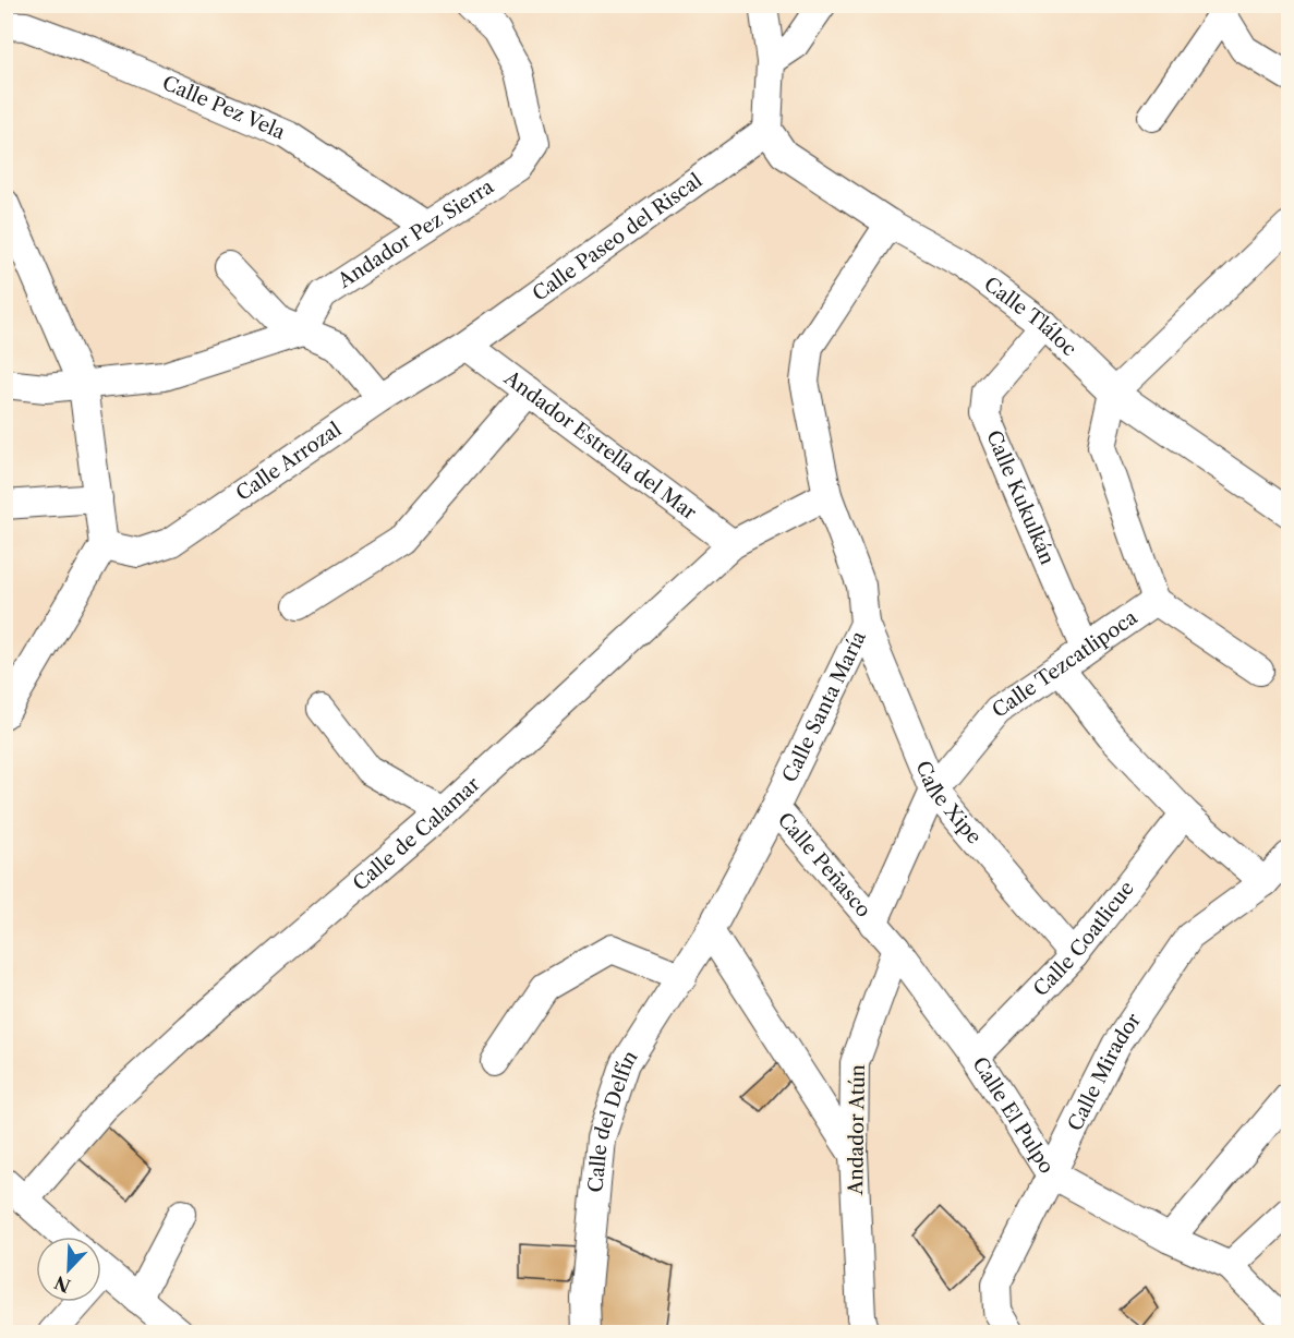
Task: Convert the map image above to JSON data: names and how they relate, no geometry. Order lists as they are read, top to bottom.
{
  "streets": {
    "street": [
      "Calle Pez Vela",
      "Andador Pez Sierra",
      "Calle Paseo del Riscal",
      "Calle Tláloc",
      "Andador Estrella del Mar",
      "Calle Arrozal",
      "Calle Kukulkán",
      "Calle Tezcatlipoca",
      "Calle Santa María",
      "Calle Xipe",
      "Calle de Calamar",
      "Calle Peñasco",
      "Calle Coatlicue",
      "Calle Mirador",
      "Calle El Pulpo",
      "Calle del Delfín",
      "Andador Atún"
    ]
  },
  "crossings": [
    ["Calle Pez Vela", "Andador Pez Sierra"],
    ["Calle Paseo del Riscal", "Calle Tláloc"],
    ["Calle Paseo del Riscal", "Andador Estrella del Mar"],
    ["Calle Paseo del Riscal", "Calle Arrozal"],
    ["Calle Tláloc", "Calle Kukulkán"],
    ["Calle Tláloc", "Calle Tezcatlipoca"],
    ["Calle Tláloc", "Calle Santa María"],
    ["Andador Estrella del Mar", "Calle Arrozal"],
    ["Andador Estrella del Mar", "Calle de Calamar"],
    ["Calle Kukulkán", "Calle Tezcatlipoca"],
    ["Calle Tezcatlipoca", "Calle Xipe"],
    ["Calle Tezcatlipoca", "Calle Peñasco"],
    ["Calle Tezcatlipoca", "Calle El Pulpo"],
    ["Calle Santa María", "Calle Xipe"],
    ["Calle Santa María", "Calle de Calamar"],
    ["Calle Santa María", "Calle Peñasco"],
    ["Calle Santa María", "Calle del Delfín"],
    ["Calle Xipe", "Calle Coatlicue"],
    ["Calle Peñasco", "Calle El Pulpo"],
    ["Calle Coatlicue", "Calle El Pulpo"],
    ["Calle Mirador", "Calle El Pulpo"],
    ["Calle El Pulpo", "Andador Atún"]
  ],
  "north": "bottom left"
}
